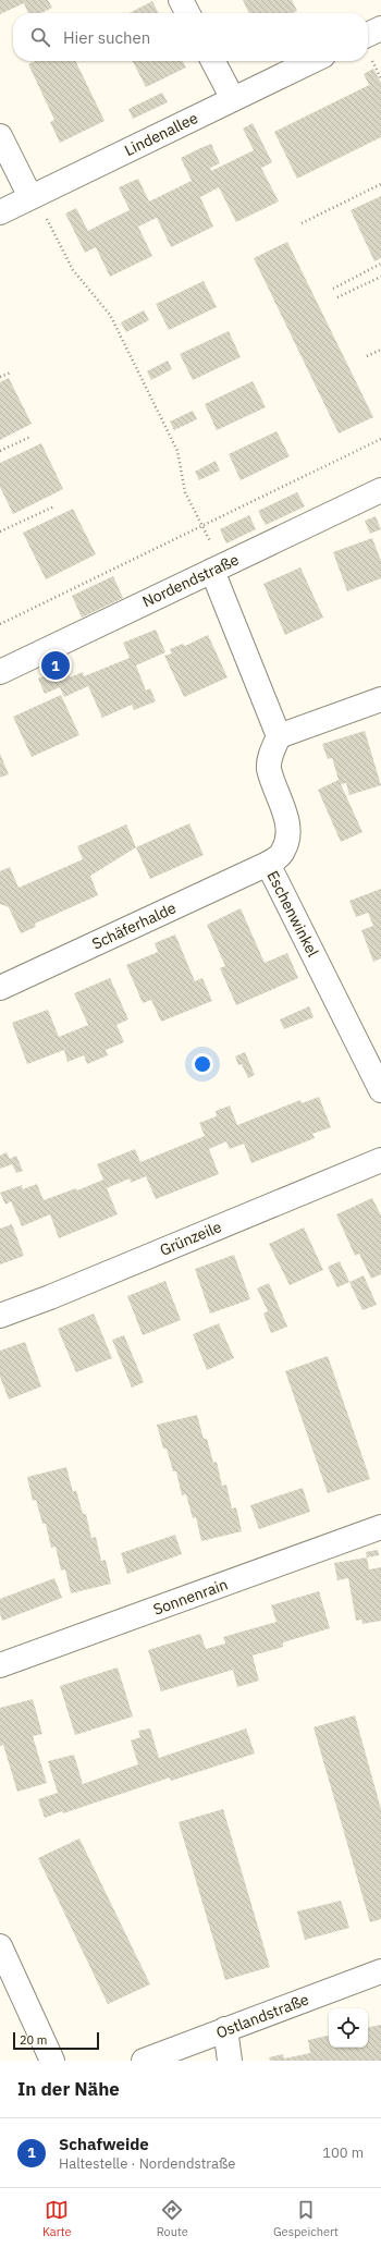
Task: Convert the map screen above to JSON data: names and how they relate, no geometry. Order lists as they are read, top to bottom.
{
  "streets": {
    "street": [
      "Lindenallee",
      "Nordendstraße",
      "Eschenwinkel",
      "Schäferhalde",
      "Grünzeile",
      "Sonnenrain",
      "Ostlandstraße"
    ]
  },
  "crossings": [
    ["Eschenwinkel", "Schäferhalde"]
  ],
  "scale_bar": "20 m",
  "page": {
    "search": "Hier suchen",
    "pins": "1",
    "scale": "20 m",
    "heading": "In der Nähe",
    "list": [
      {
        "mark": "1",
        "name": "Schafweide",
        "note": "Haltestelle · Nordendstraße",
        "value": "100 m"
      }
    ],
    "nav": ["Karte", "Route", "Gespeichert"]
  }
}
